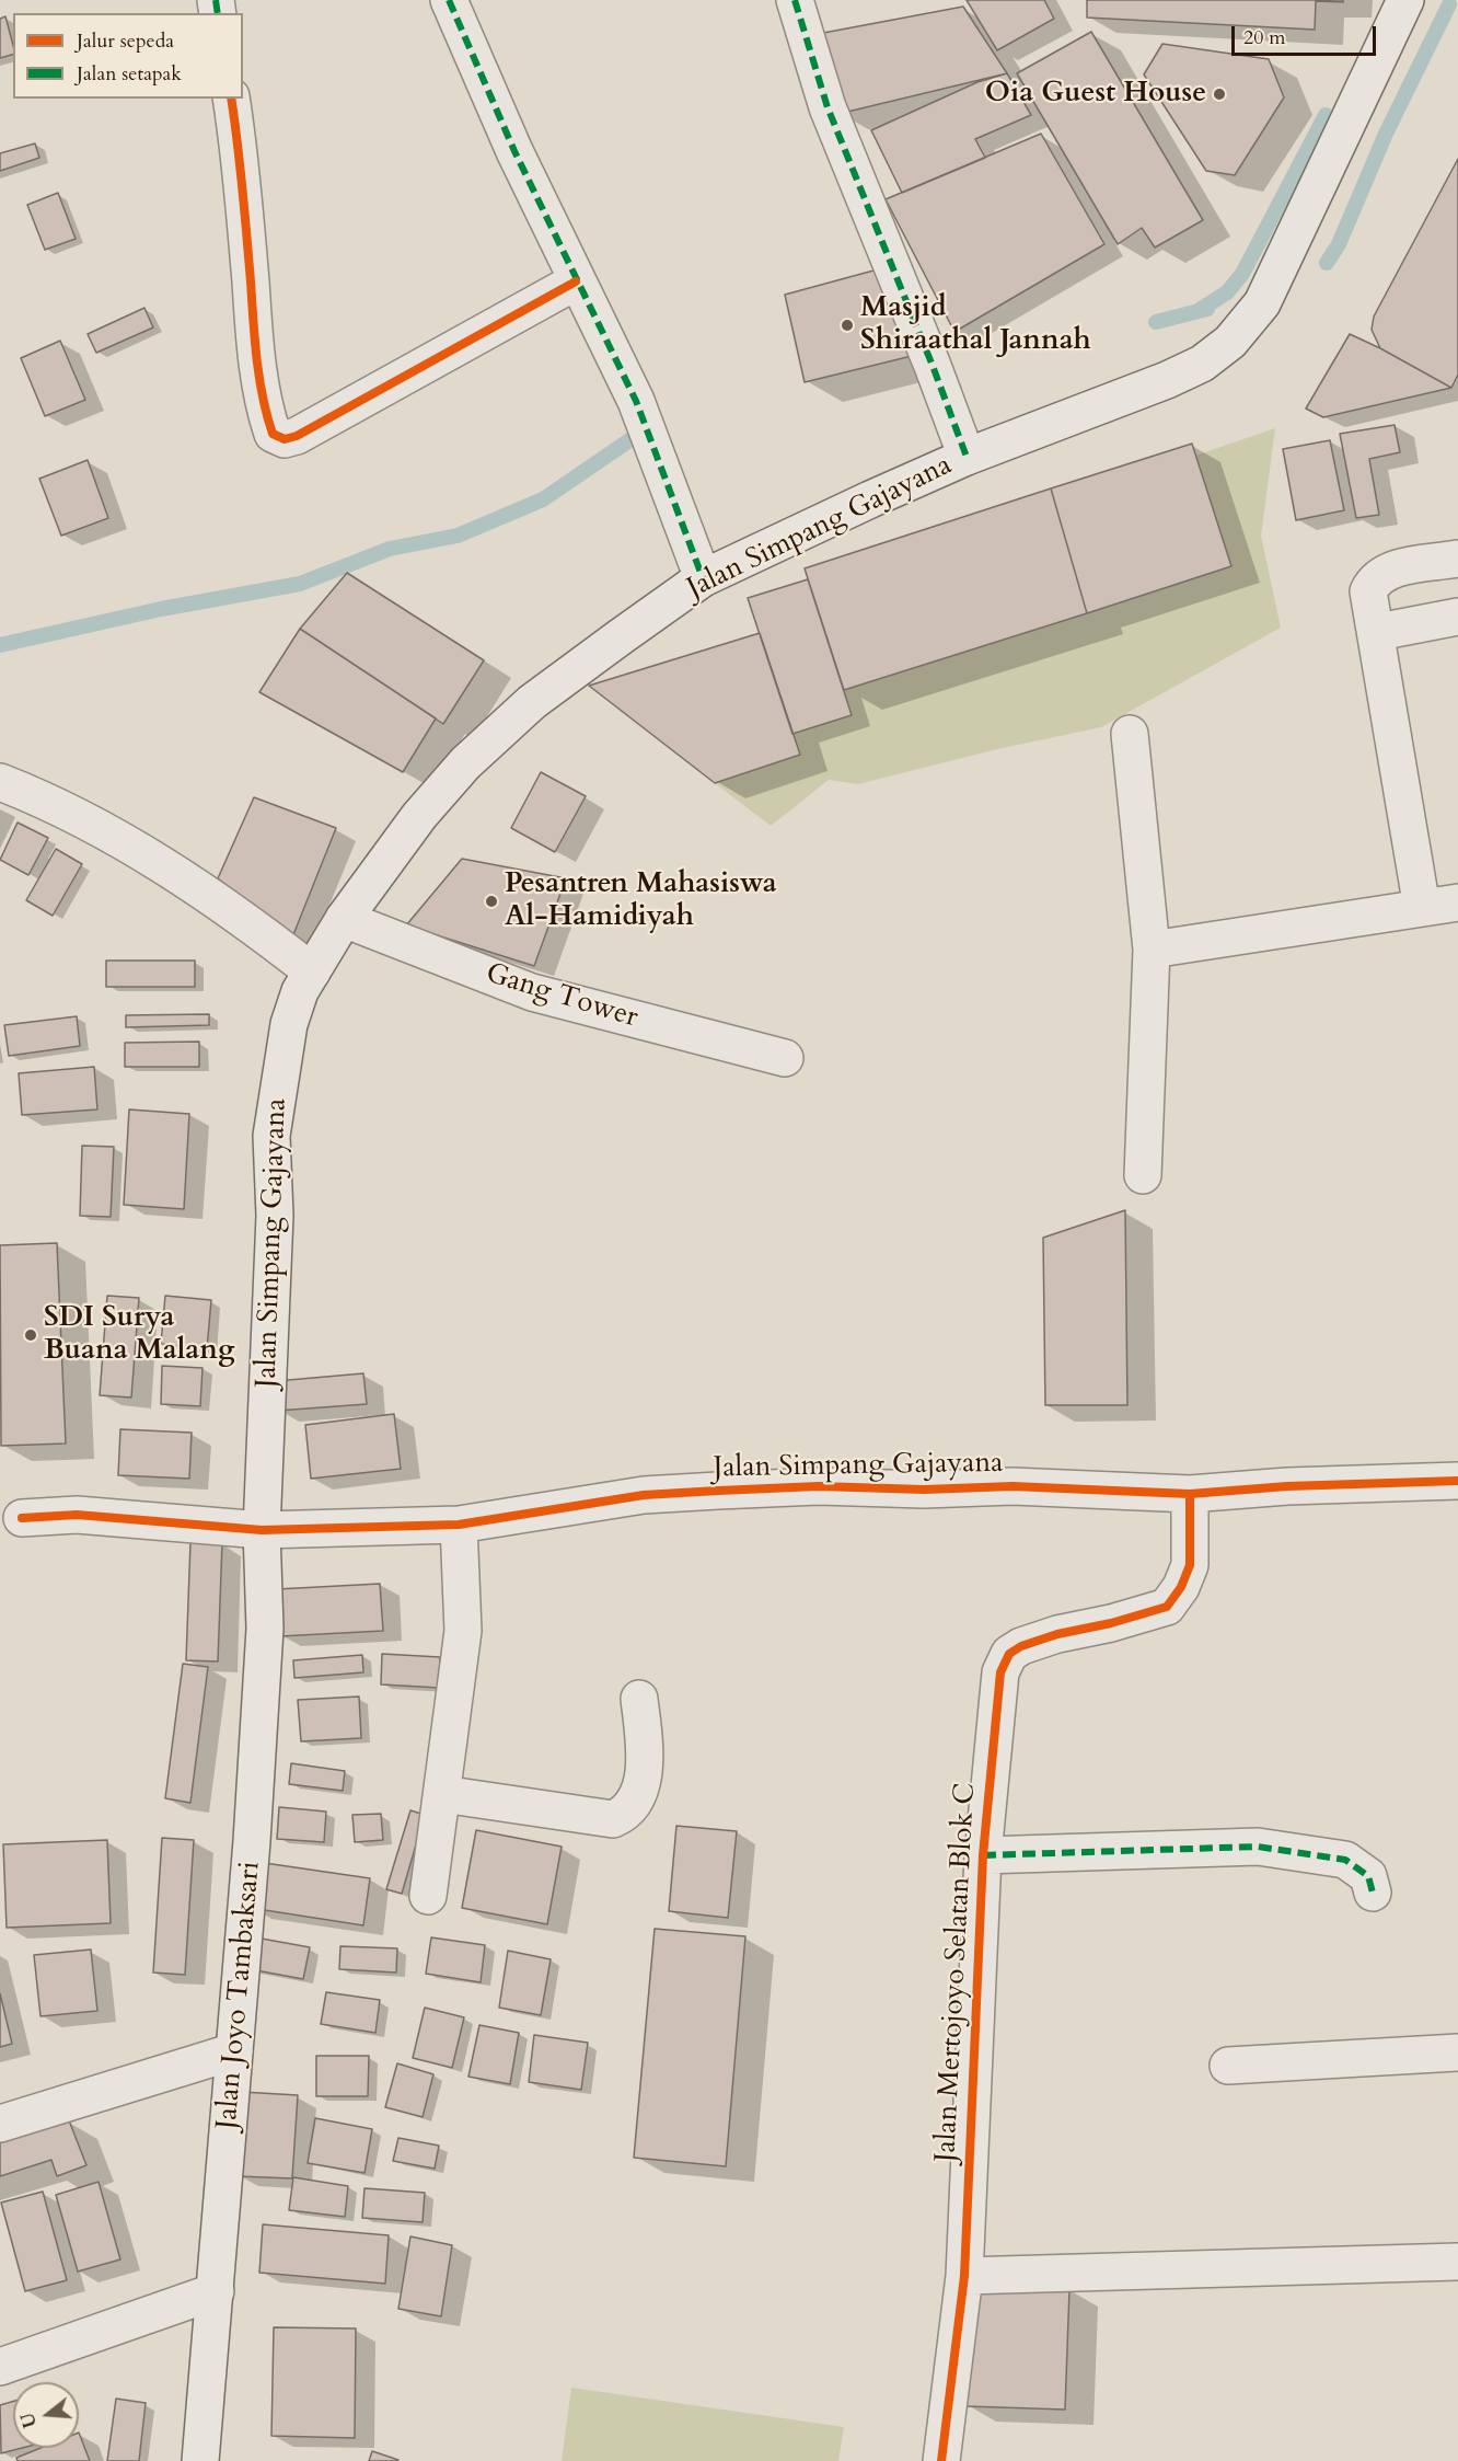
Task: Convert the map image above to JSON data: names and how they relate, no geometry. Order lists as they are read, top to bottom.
{
  "streets": {
    "street": [
      "Jalan Simpang Gajayana",
      "Gang Tower",
      "Jalan Mertojoyo Selatan Blok C",
      "Jalan Joyo Tambaksari"
    ]
  },
  "crossings": [
    ["Jalan Simpang Gajayana", "Gang Tower"],
    ["Jalan Simpang Gajayana", "Jalan Mertojoyo Selatan Blok C"],
    ["Jalan Simpang Gajayana", "Jalan Joyo Tambaksari"]
  ],
  "places": [
    "Oia Guest House",
    "Masjid Shiraathal Jannah",
    "Pesantren Mahasiswa Al-Hamidiyah",
    "SDI Surya Buana Malang"
  ],
  "legend": ["Jalur sepeda", "Jalan setapak"],
  "scale_bar": "20 m",
  "north": "left"
}
